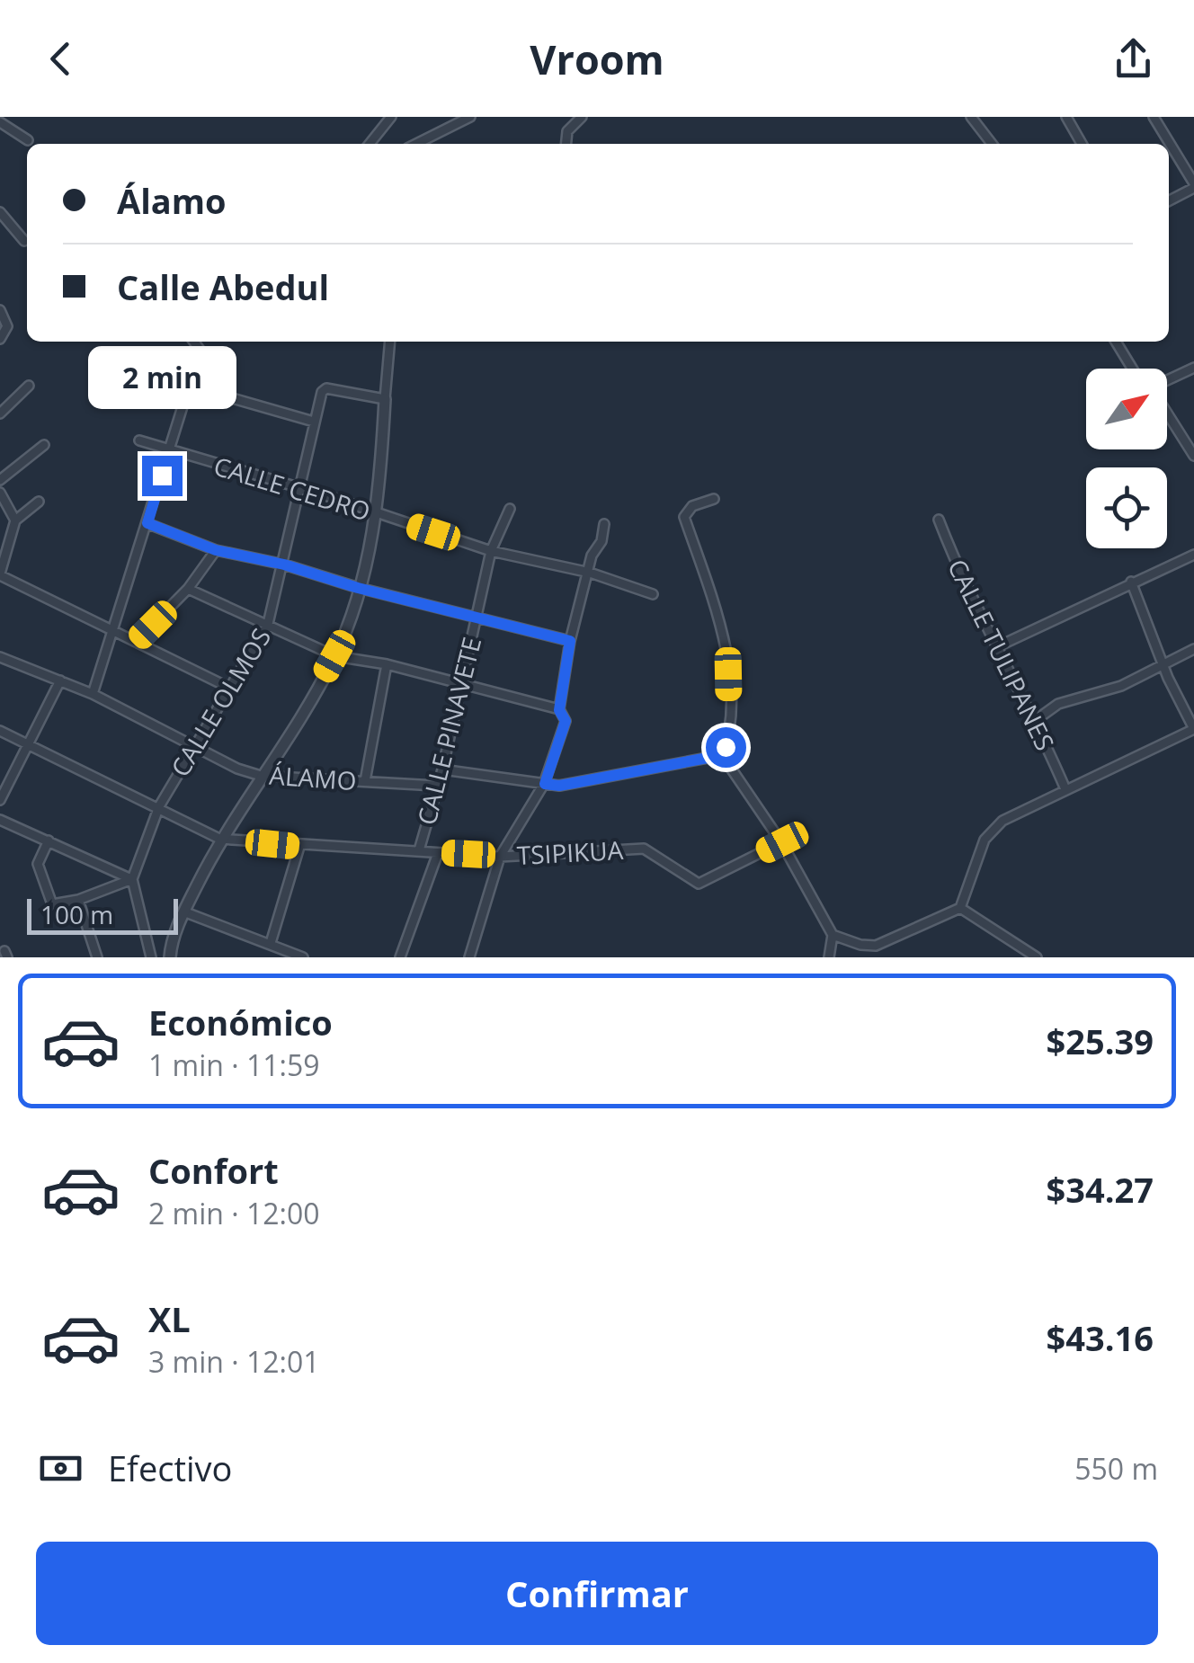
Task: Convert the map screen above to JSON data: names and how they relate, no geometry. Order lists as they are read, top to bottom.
{
  "streets": {
    "street": [
      "CALLE CEDRO",
      "CALLE TULIPANES",
      "CALLE OLMOS",
      "CALLE PINAVETE",
      "ÁLAMO",
      "TSIPIKUA"
    ]
  },
  "crossings": [
    ["CALLE CEDRO", "CALLE OLMOS"],
    ["CALLE CEDRO", "CALLE PINAVETE"],
    ["CALLE OLMOS", "ÁLAMO"],
    ["CALLE PINAVETE", "ÁLAMO"]
  ],
  "scale_bar": "100 m",
  "north": "top right",
  "page": {
    "header": "Vroom",
    "banner": ["Álamo", "Calle Abedul"],
    "bubble": "2 min",
    "scale": "100 m",
    "list": [
      {
        "name": "Económico",
        "note": "1 min · 11:59",
        "value": "$25.39"
      },
      {
        "name": "Confort",
        "note": "2 min · 12:00",
        "value": "$34.27"
      },
      {
        "name": "XL",
        "note": "3 min · 12:01",
        "value": "$43.16"
      }
    ],
    "pay": ["Efectivo", "550 m"],
    "buttons": "Confirmar"
  }
}
